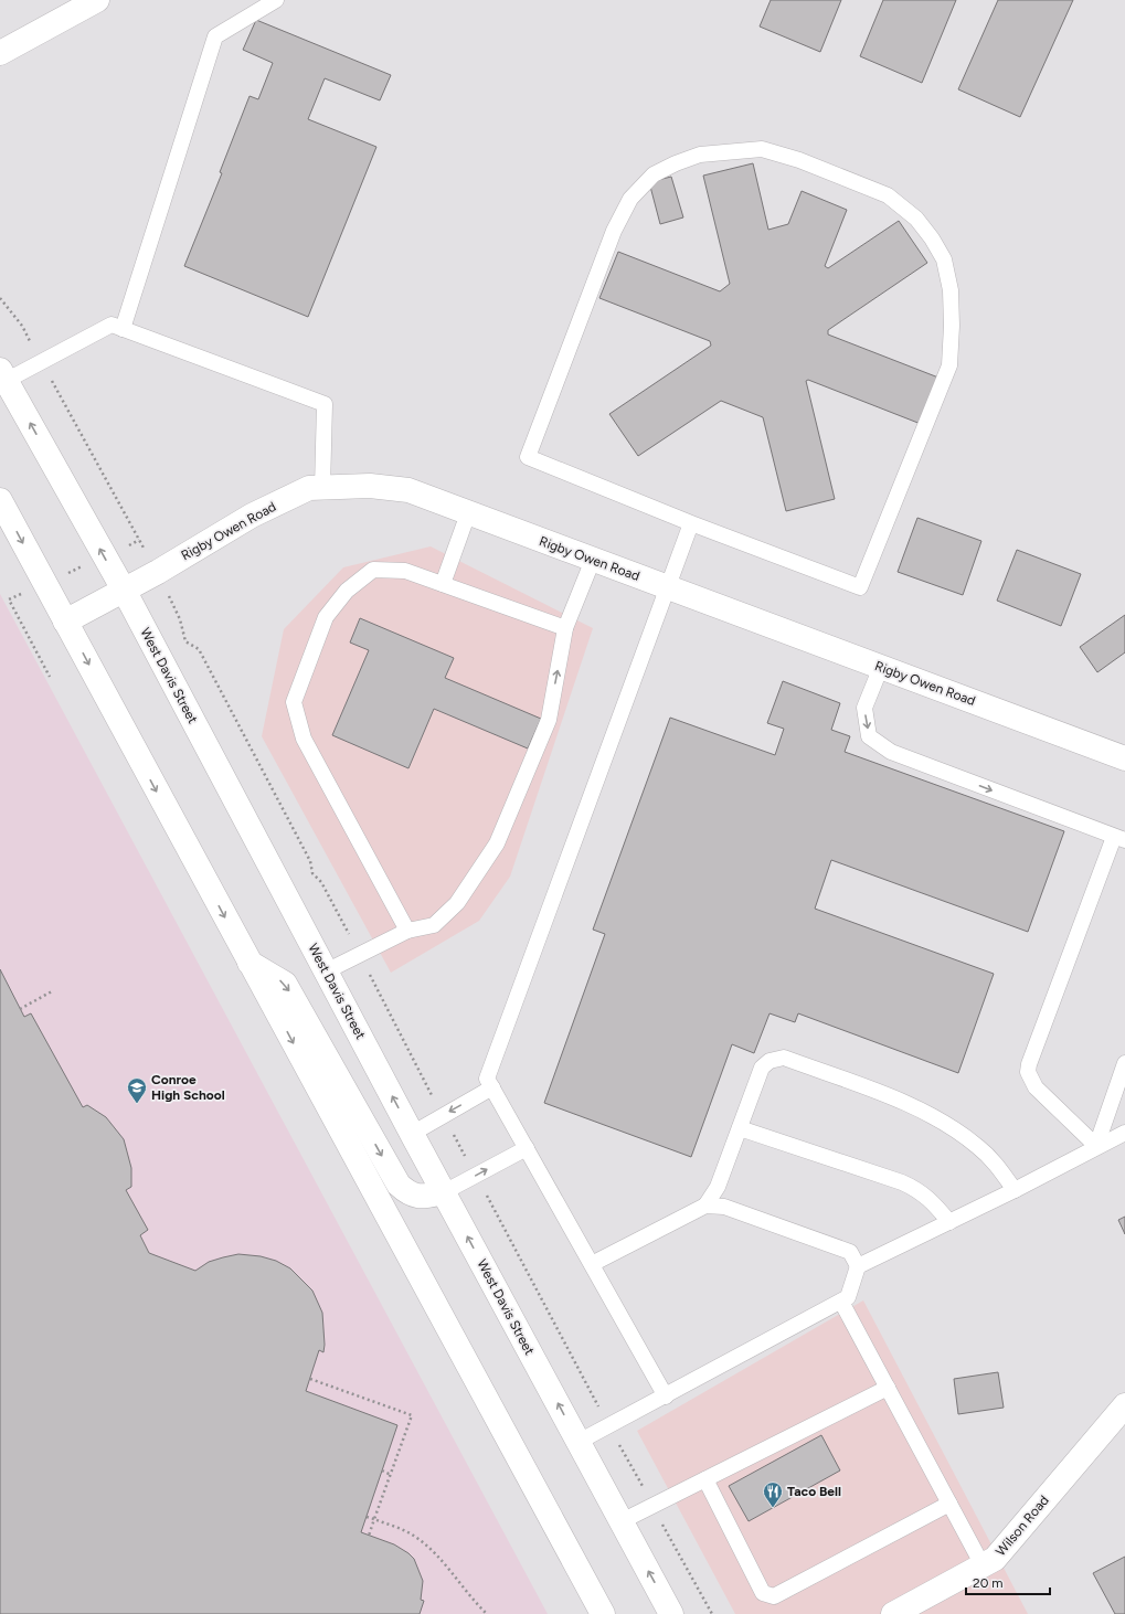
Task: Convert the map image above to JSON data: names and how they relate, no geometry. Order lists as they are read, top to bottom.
{
  "streets": {
    "main road": ["Rigby Owen Road", "West Davis Street", "Wilson Road"]
  },
  "crossings": [
    ["Rigby Owen Road", "West Davis Street"]
  ],
  "places": {
    "school or university": ["Conroe High School"],
    "restaurant": ["Taco Bell"]
  },
  "scale_bar": "20 m"
}
